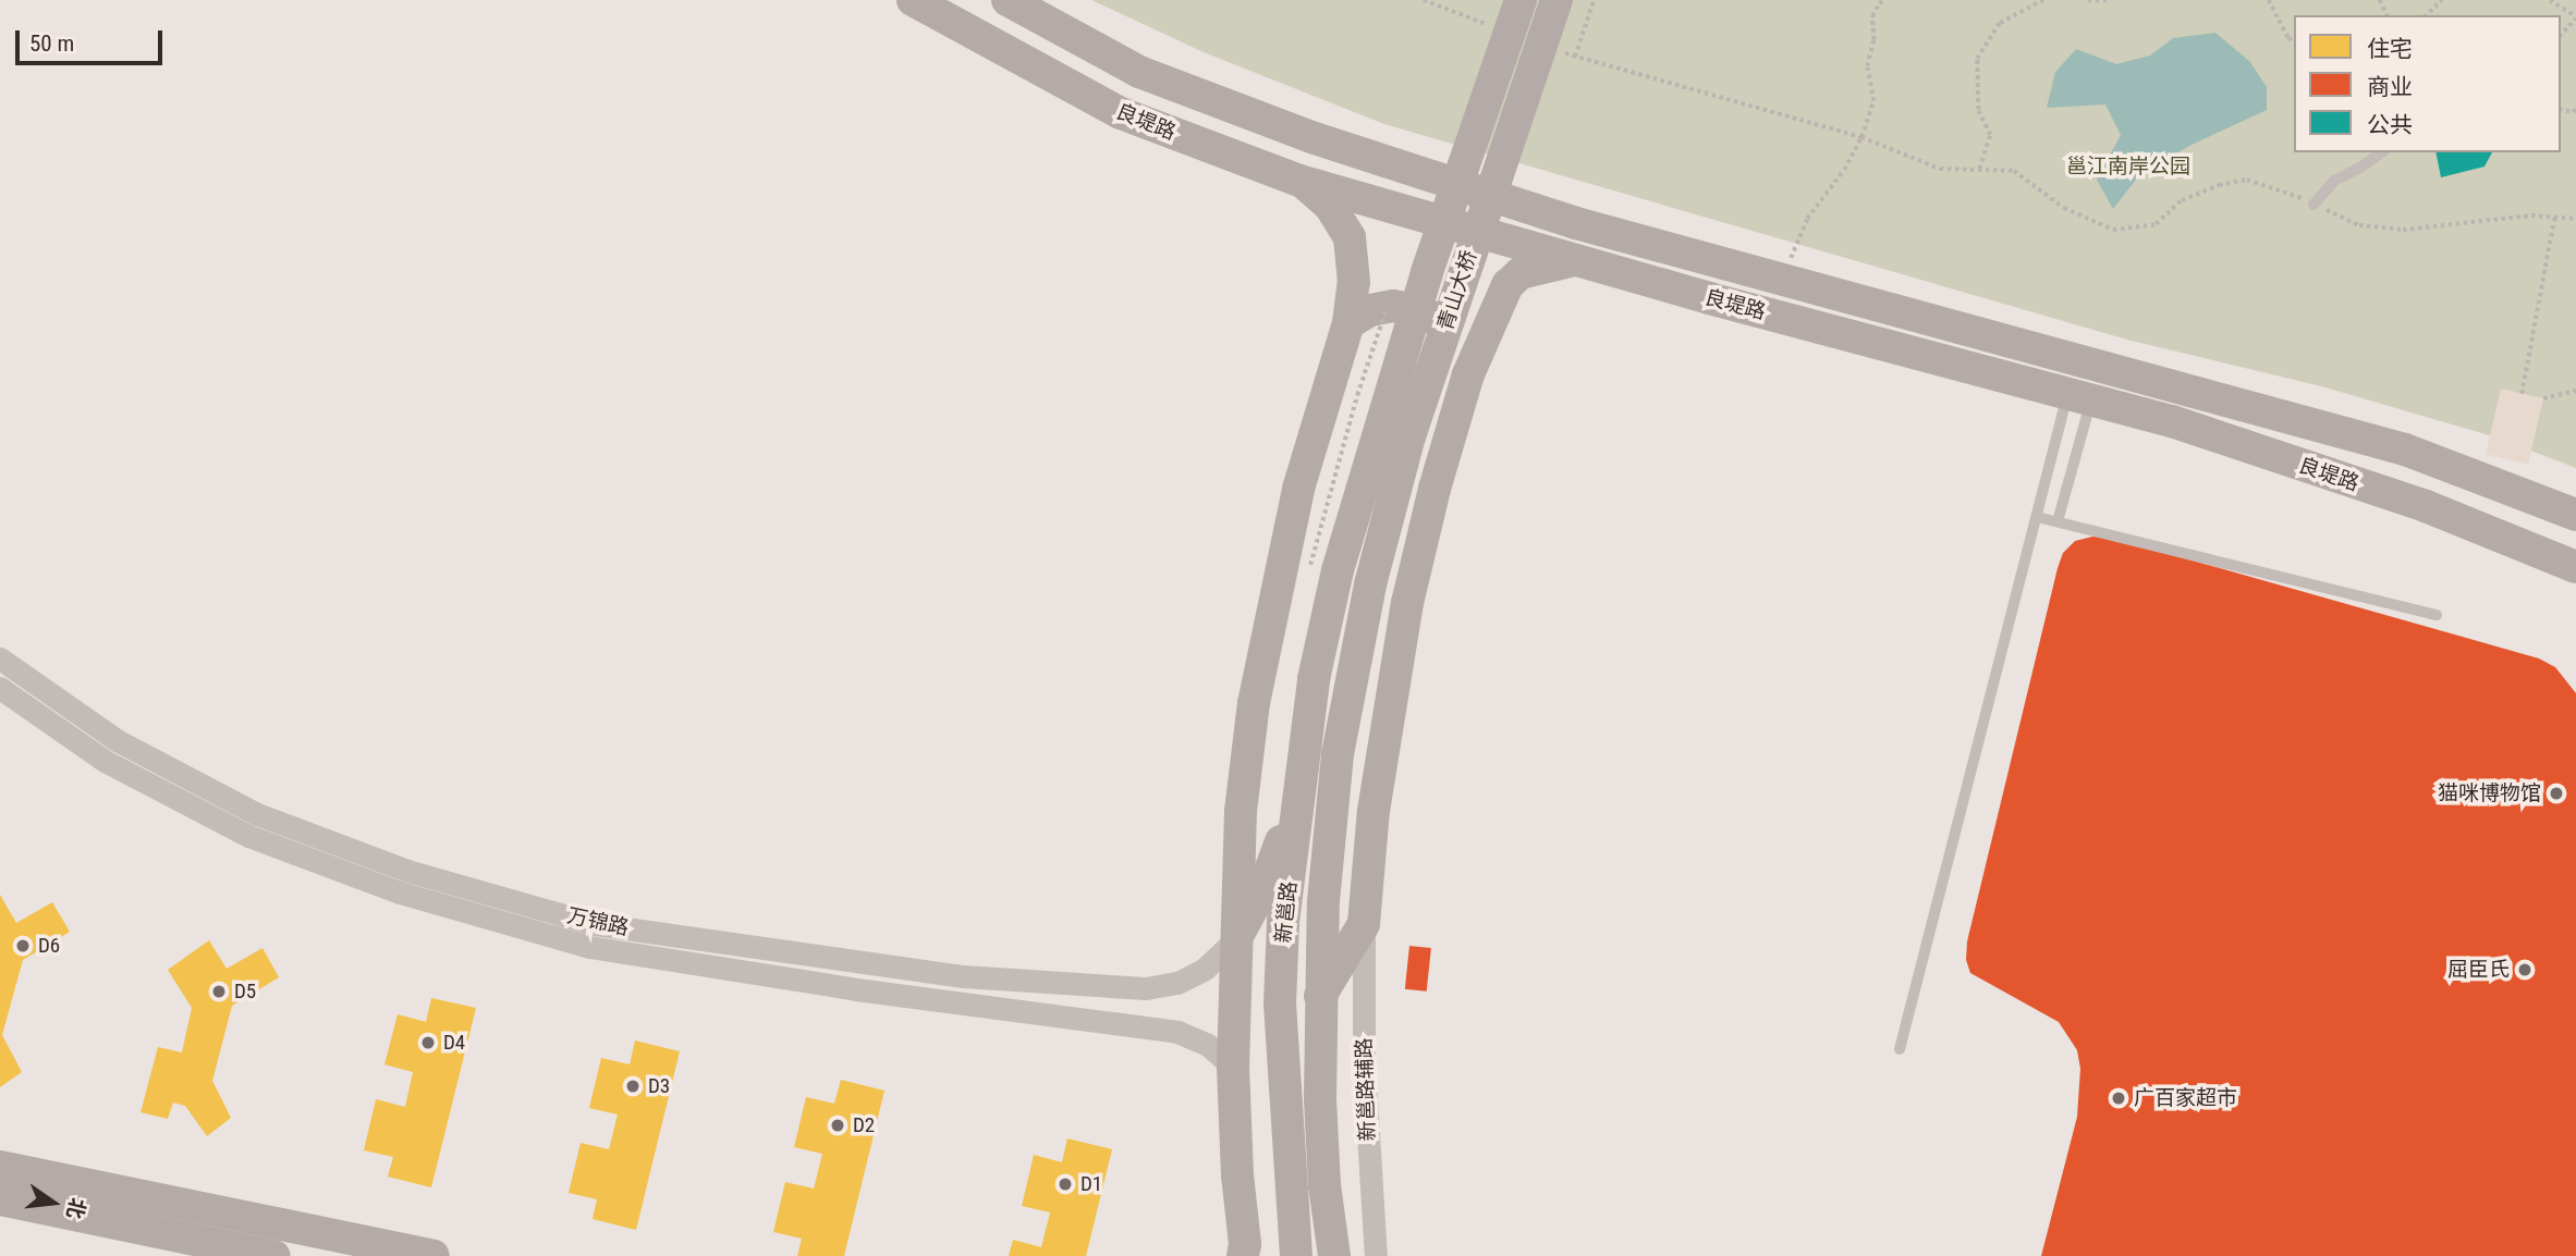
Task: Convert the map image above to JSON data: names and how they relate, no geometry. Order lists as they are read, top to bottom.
{
  "streets": {
    "main road": ["良堤路", "青山大桥", "新邕路"],
    "street": ["万锦路", "新邕路辅路"]
  },
  "crossings": [
    ["青山大桥", "新邕路"]
  ],
  "parks": ["邕江南岸公园"],
  "places": [
    "猫咪博物馆",
    "D6",
    "屈臣氏",
    "D5",
    "D4",
    "D3",
    "广百家超市",
    "D2",
    "D1"
  ],
  "legend": ["住宅", "商业", "公共"],
  "scale_bar": "50 m",
  "north": "right"
}
